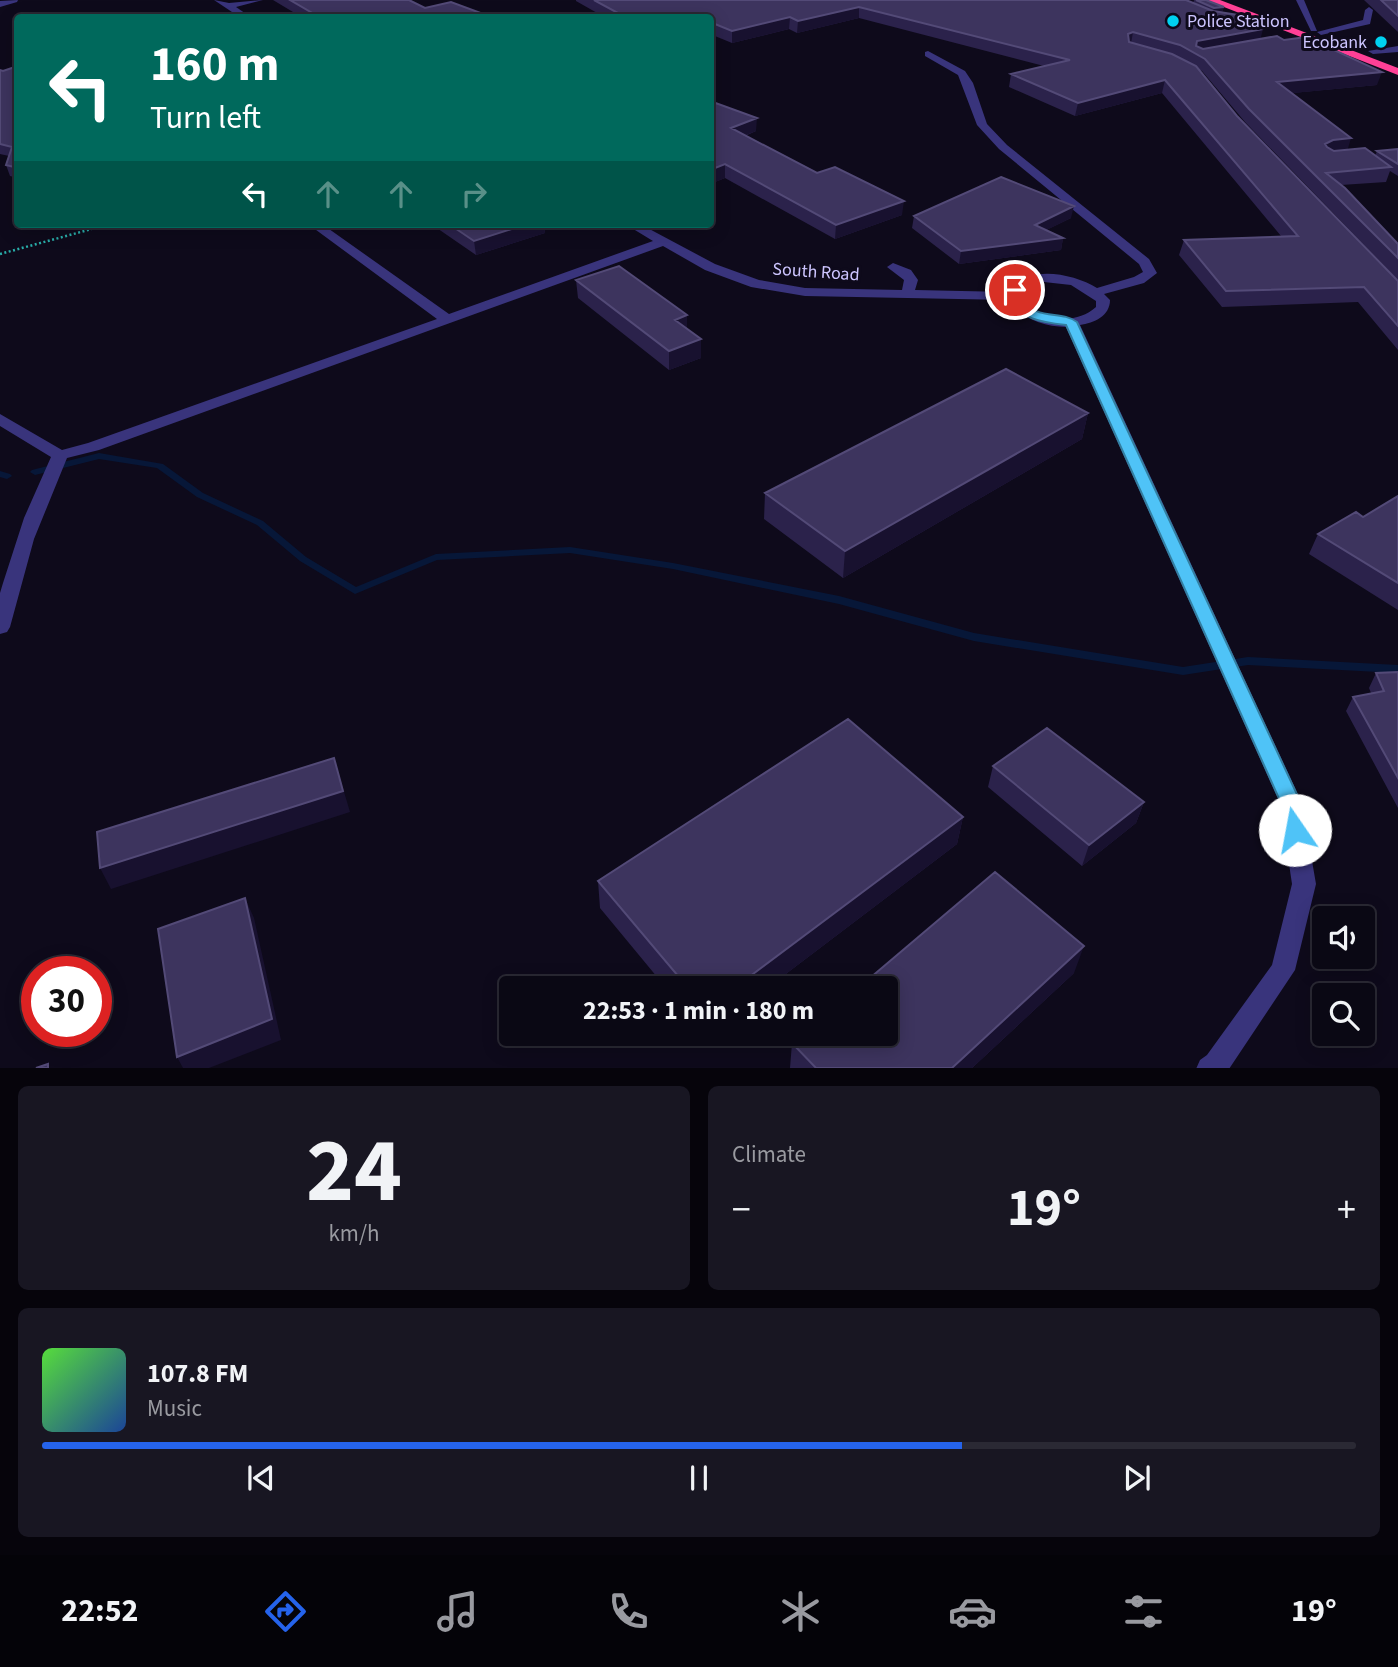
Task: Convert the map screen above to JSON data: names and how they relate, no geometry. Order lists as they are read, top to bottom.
{
  "streets": {
    "street": ["South Road"]
  },
  "places": ["Police Station", "Ecobank"],
  "page": {
    "turn": ["160 m", "Turn left"],
    "limit": "30",
    "trip": "22:53 · 1 min · 180 m",
    "tile": [
      ["24", "km/h"],
      "Climate"
    ],
    "heat": ["−", "19°", "+"],
    "song": ["107.8 FM", "Music"],
    "tabs": ["22:52", "19°"]
  }
}
